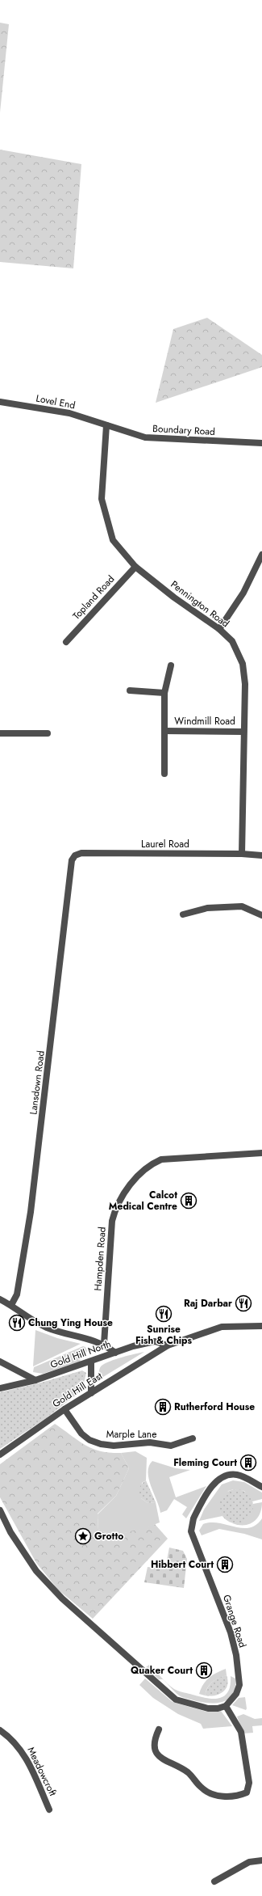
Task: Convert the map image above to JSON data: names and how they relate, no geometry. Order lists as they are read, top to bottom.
{
  "streets": {
    "street": [
      "Lovel End",
      "Boundary Road",
      "Topland Road",
      "Pennington Road",
      "Windmill Road",
      "Laurel Road",
      "Lansdown Road",
      "Hampden Road",
      "Gold Hill North",
      "Gold Hill East",
      "Marple Lane",
      "Grange Road",
      "Meadowcroft"
    ]
  },
  "crossings": [
    ["Lovel End", "Boundary Road"],
    ["Lovel End", "Pennington Road"],
    ["Boundary Road", "Pennington Road"],
    ["Topland Road", "Pennington Road"],
    ["Pennington Road", "Windmill Road"],
    ["Pennington Road", "Laurel Road"],
    ["Laurel Road", "Lansdown Road"],
    ["Gold Hill North", "Gold Hill East"],
    ["Gold Hill East", "Marple Lane"]
  ],
  "places": {
    "building": [
      "Calcot Medical Centre",
      "Rutherford House",
      "Fleming Court",
      "Hibbert Court",
      "Quaker Court"
    ],
    "restaurant": ["Raj Darbar", "Sunrise Fish & Chips", "Chung Ying House"],
    "place": ["Grotto"]
  }
}
